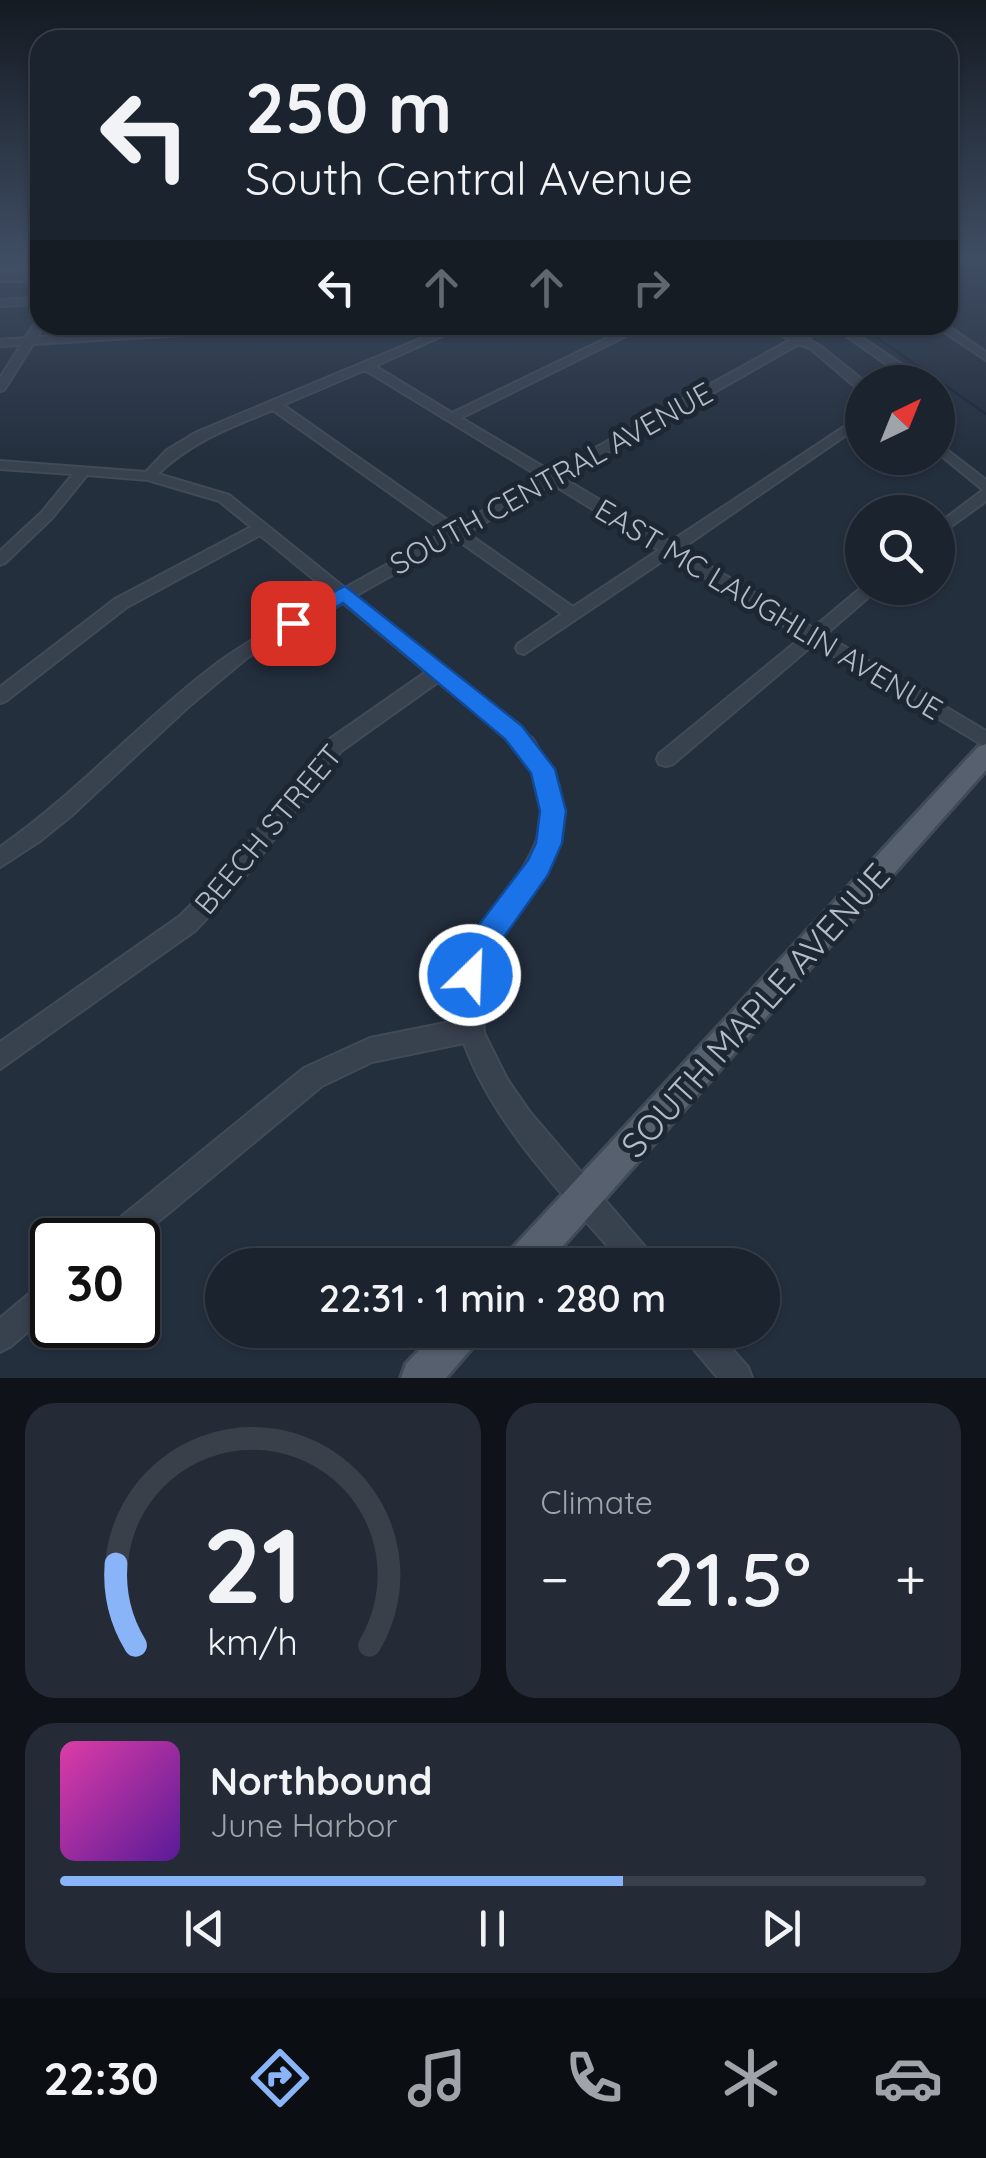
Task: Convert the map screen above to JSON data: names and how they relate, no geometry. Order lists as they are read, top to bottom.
{
  "streets": {
    "main road": ["SOUTH MAPLE AVENUE"],
    "street": ["SOUTH CENTRAL AVENUE", "EAST MC LAUGHLIN AVENUE", "BEECH STREET"]
  },
  "crossings": [
    ["SOUTH CENTRAL AVENUE", "EAST MC LAUGHLIN AVENUE"]
  ],
  "north": "top right",
  "page": {
    "turn": ["250 m", "South Central Avenue"],
    "limit": "30",
    "trip": "22:31 · 1 min · 280 m",
    "tile": "Climate",
    "heat": ["−", "21.5°", "+"],
    "song": ["Northbound", "June Harbor"],
    "tabs": "22:30",
    "gauge": ["21", "km/h"]
  }
}
